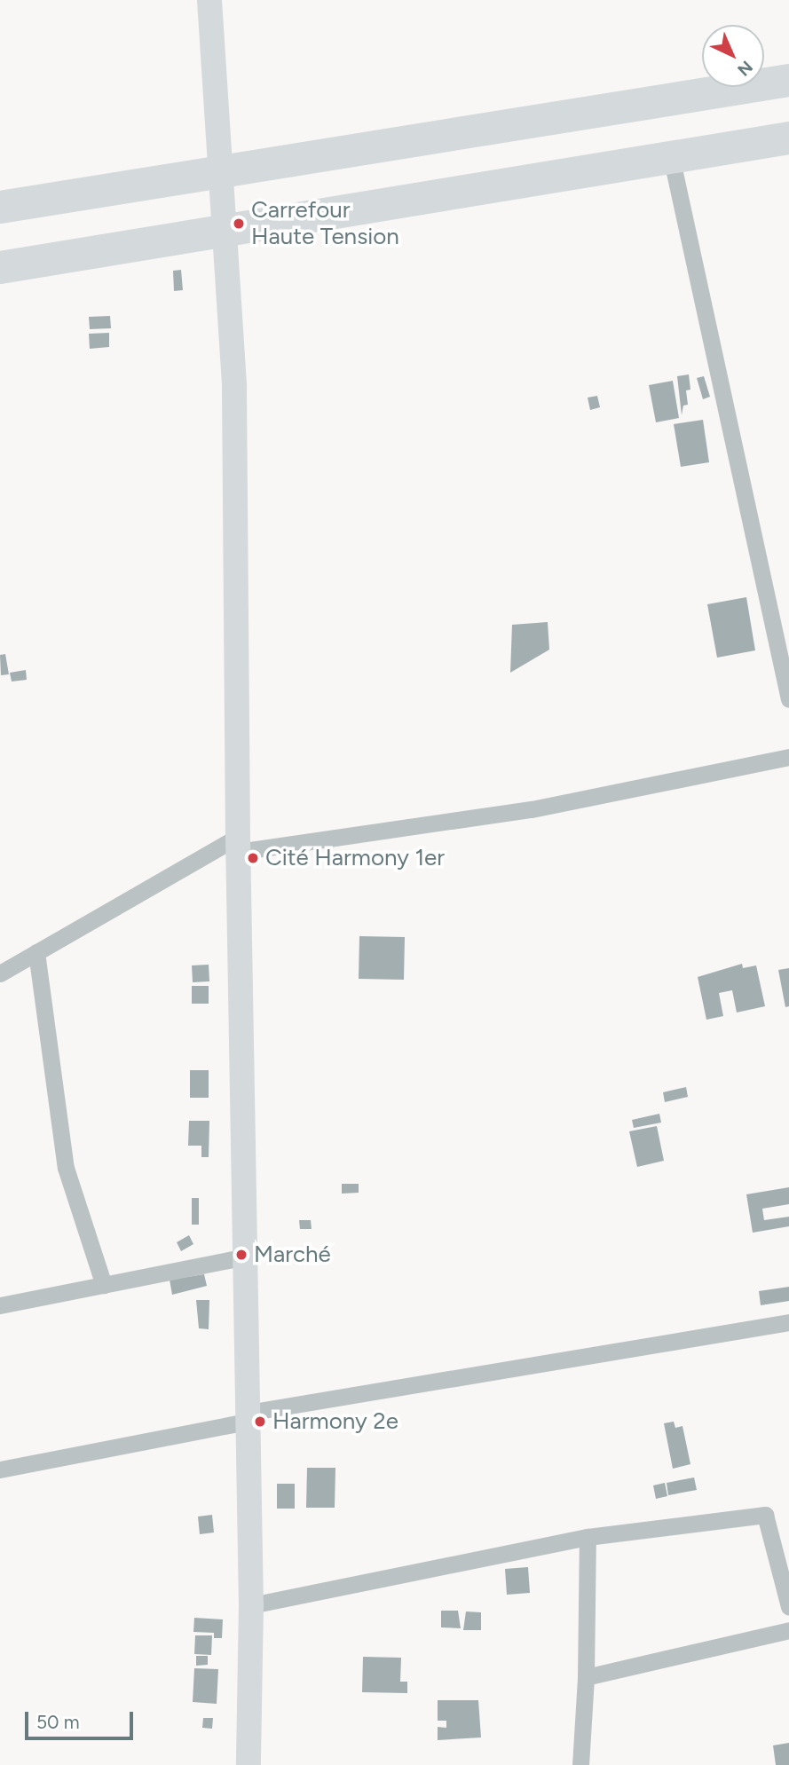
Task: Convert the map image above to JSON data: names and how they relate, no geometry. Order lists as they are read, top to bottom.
{
  "places": [
    "Carrefour Haute Tension",
    "Cité Harmony 1er",
    "Marché",
    "Harmony 2e"
  ],
  "scale_bar": "50 m",
  "north": "bottom right"
}
